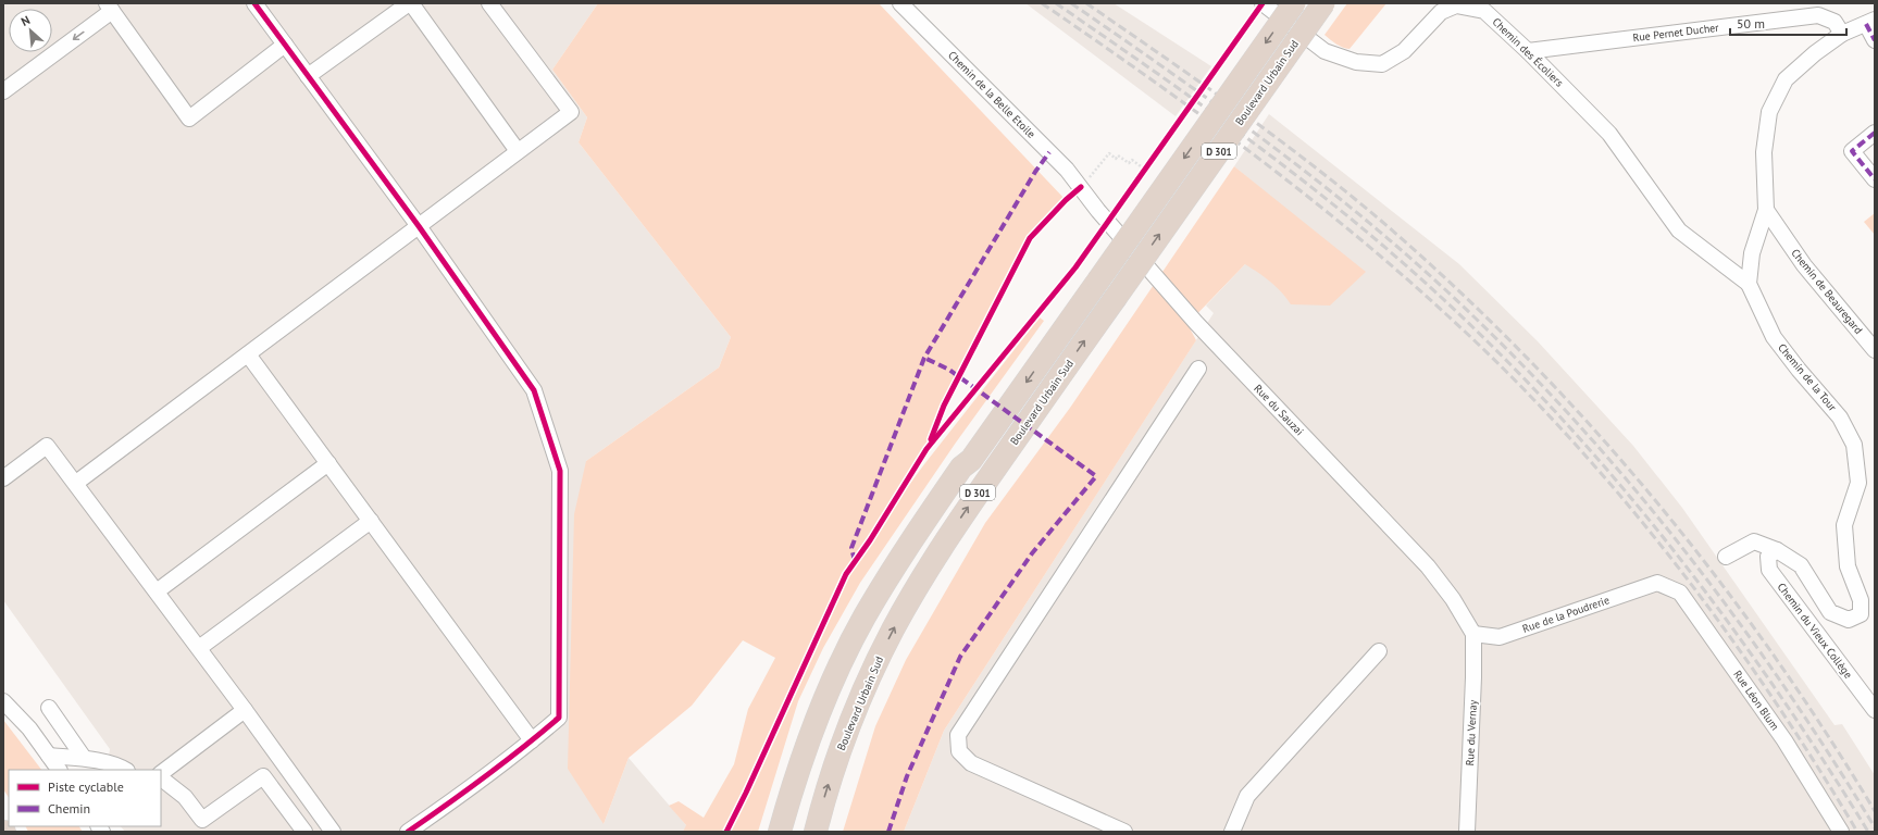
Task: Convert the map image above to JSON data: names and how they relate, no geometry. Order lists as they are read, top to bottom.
{
  "streets": {
    "highway": ["Boulevard Urbain Sud", "D 301"],
    "street": [
      "Rue Pernet Ducher",
      "Chemin des Écoliers",
      "Chemin de la Belle Etoile",
      "Chemin de Beauregard",
      "Chemin de la Tour",
      "Rue du Sauzai",
      "Rue de la Poudrerie",
      "Chemin du Vieux Collège",
      "Rue Léon Blum",
      "Rue du Vernay"
    ]
  },
  "crossings": [
    ["Rue Pernet Ducher", "Chemin des Écoliers"],
    ["Chemin des Écoliers", "Chemin de la Tour"],
    ["Chemin de la Belle Etoile", "Rue du Sauzai"],
    ["Chemin de la Tour", "Chemin du Vieux Collège"],
    ["Rue du Sauzai", "Rue de la Poudrerie"],
    ["Rue du Sauzai", "Rue du Vernay"],
    ["Rue de la Poudrerie", "Rue Léon Blum"],
    ["Rue de la Poudrerie", "Rue du Vernay"]
  ],
  "legend": ["Piste cyclable", "Chemin"],
  "scale_bar": "50 m",
  "north": "top left"
}
